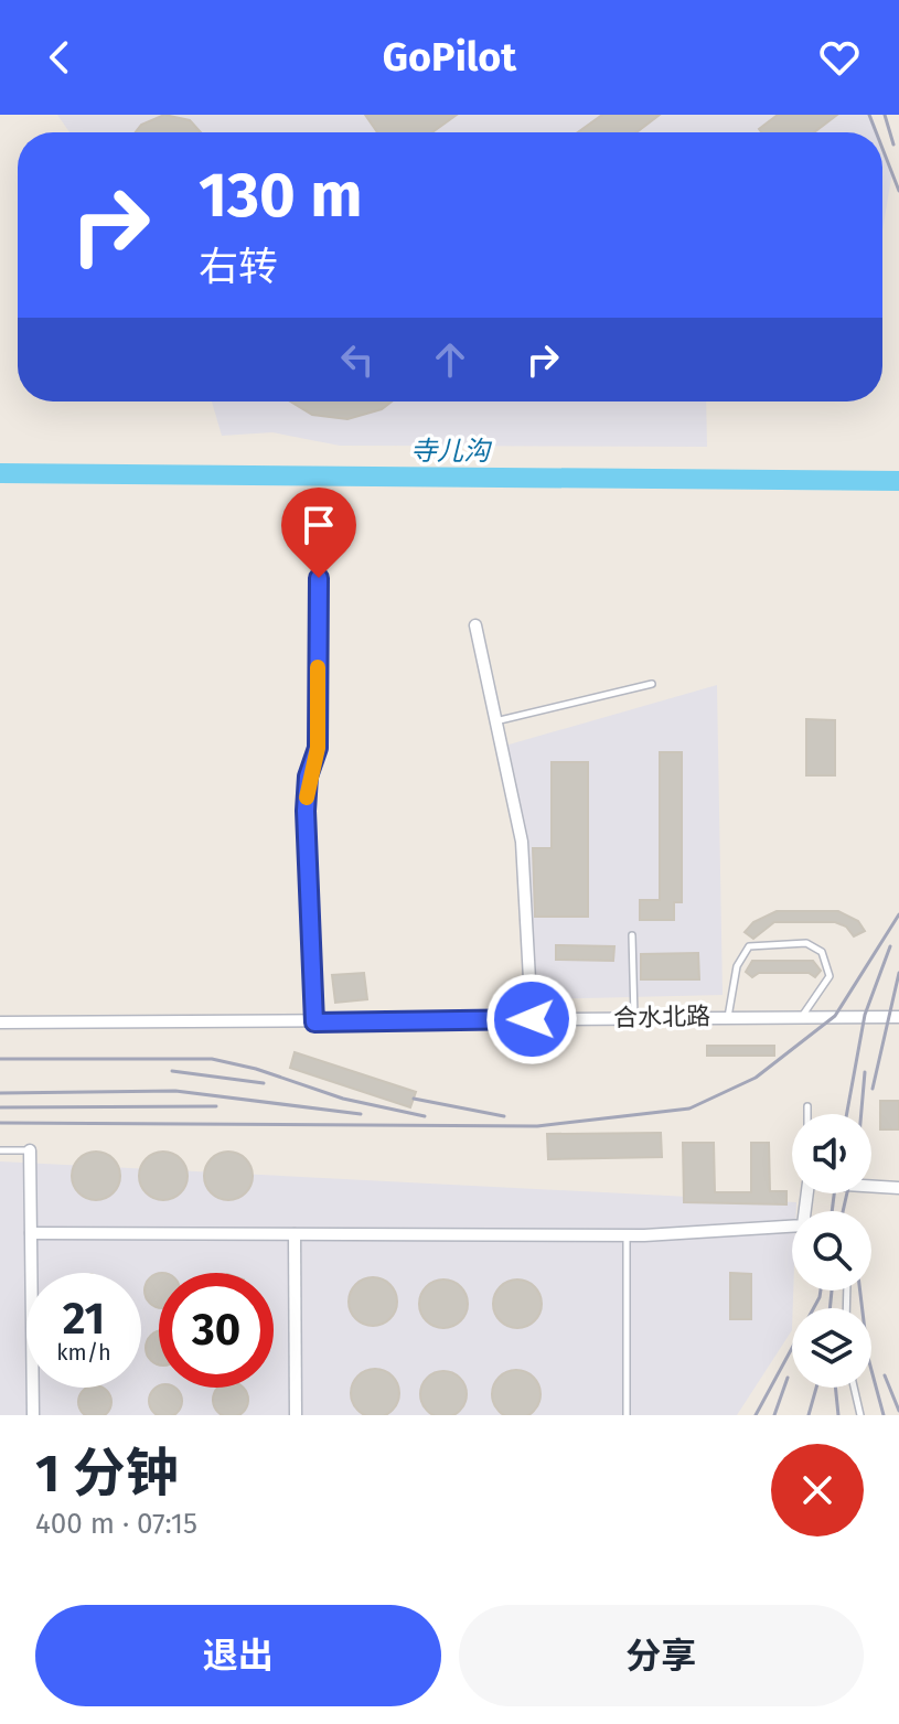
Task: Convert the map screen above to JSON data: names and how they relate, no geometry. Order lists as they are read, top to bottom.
{
  "streets": {
    "street": ["合水北路"]
  },
  "water": ["寺儿沟"],
  "page": {
    "header": "GoPilot",
    "turn": ["130 m", "右转"],
    "speed": "21 km/h",
    "limit": "30",
    "heading": ["1 分钟", "400 m · 07:15"],
    "buttons": ["退出", "分享"]
  }
}
